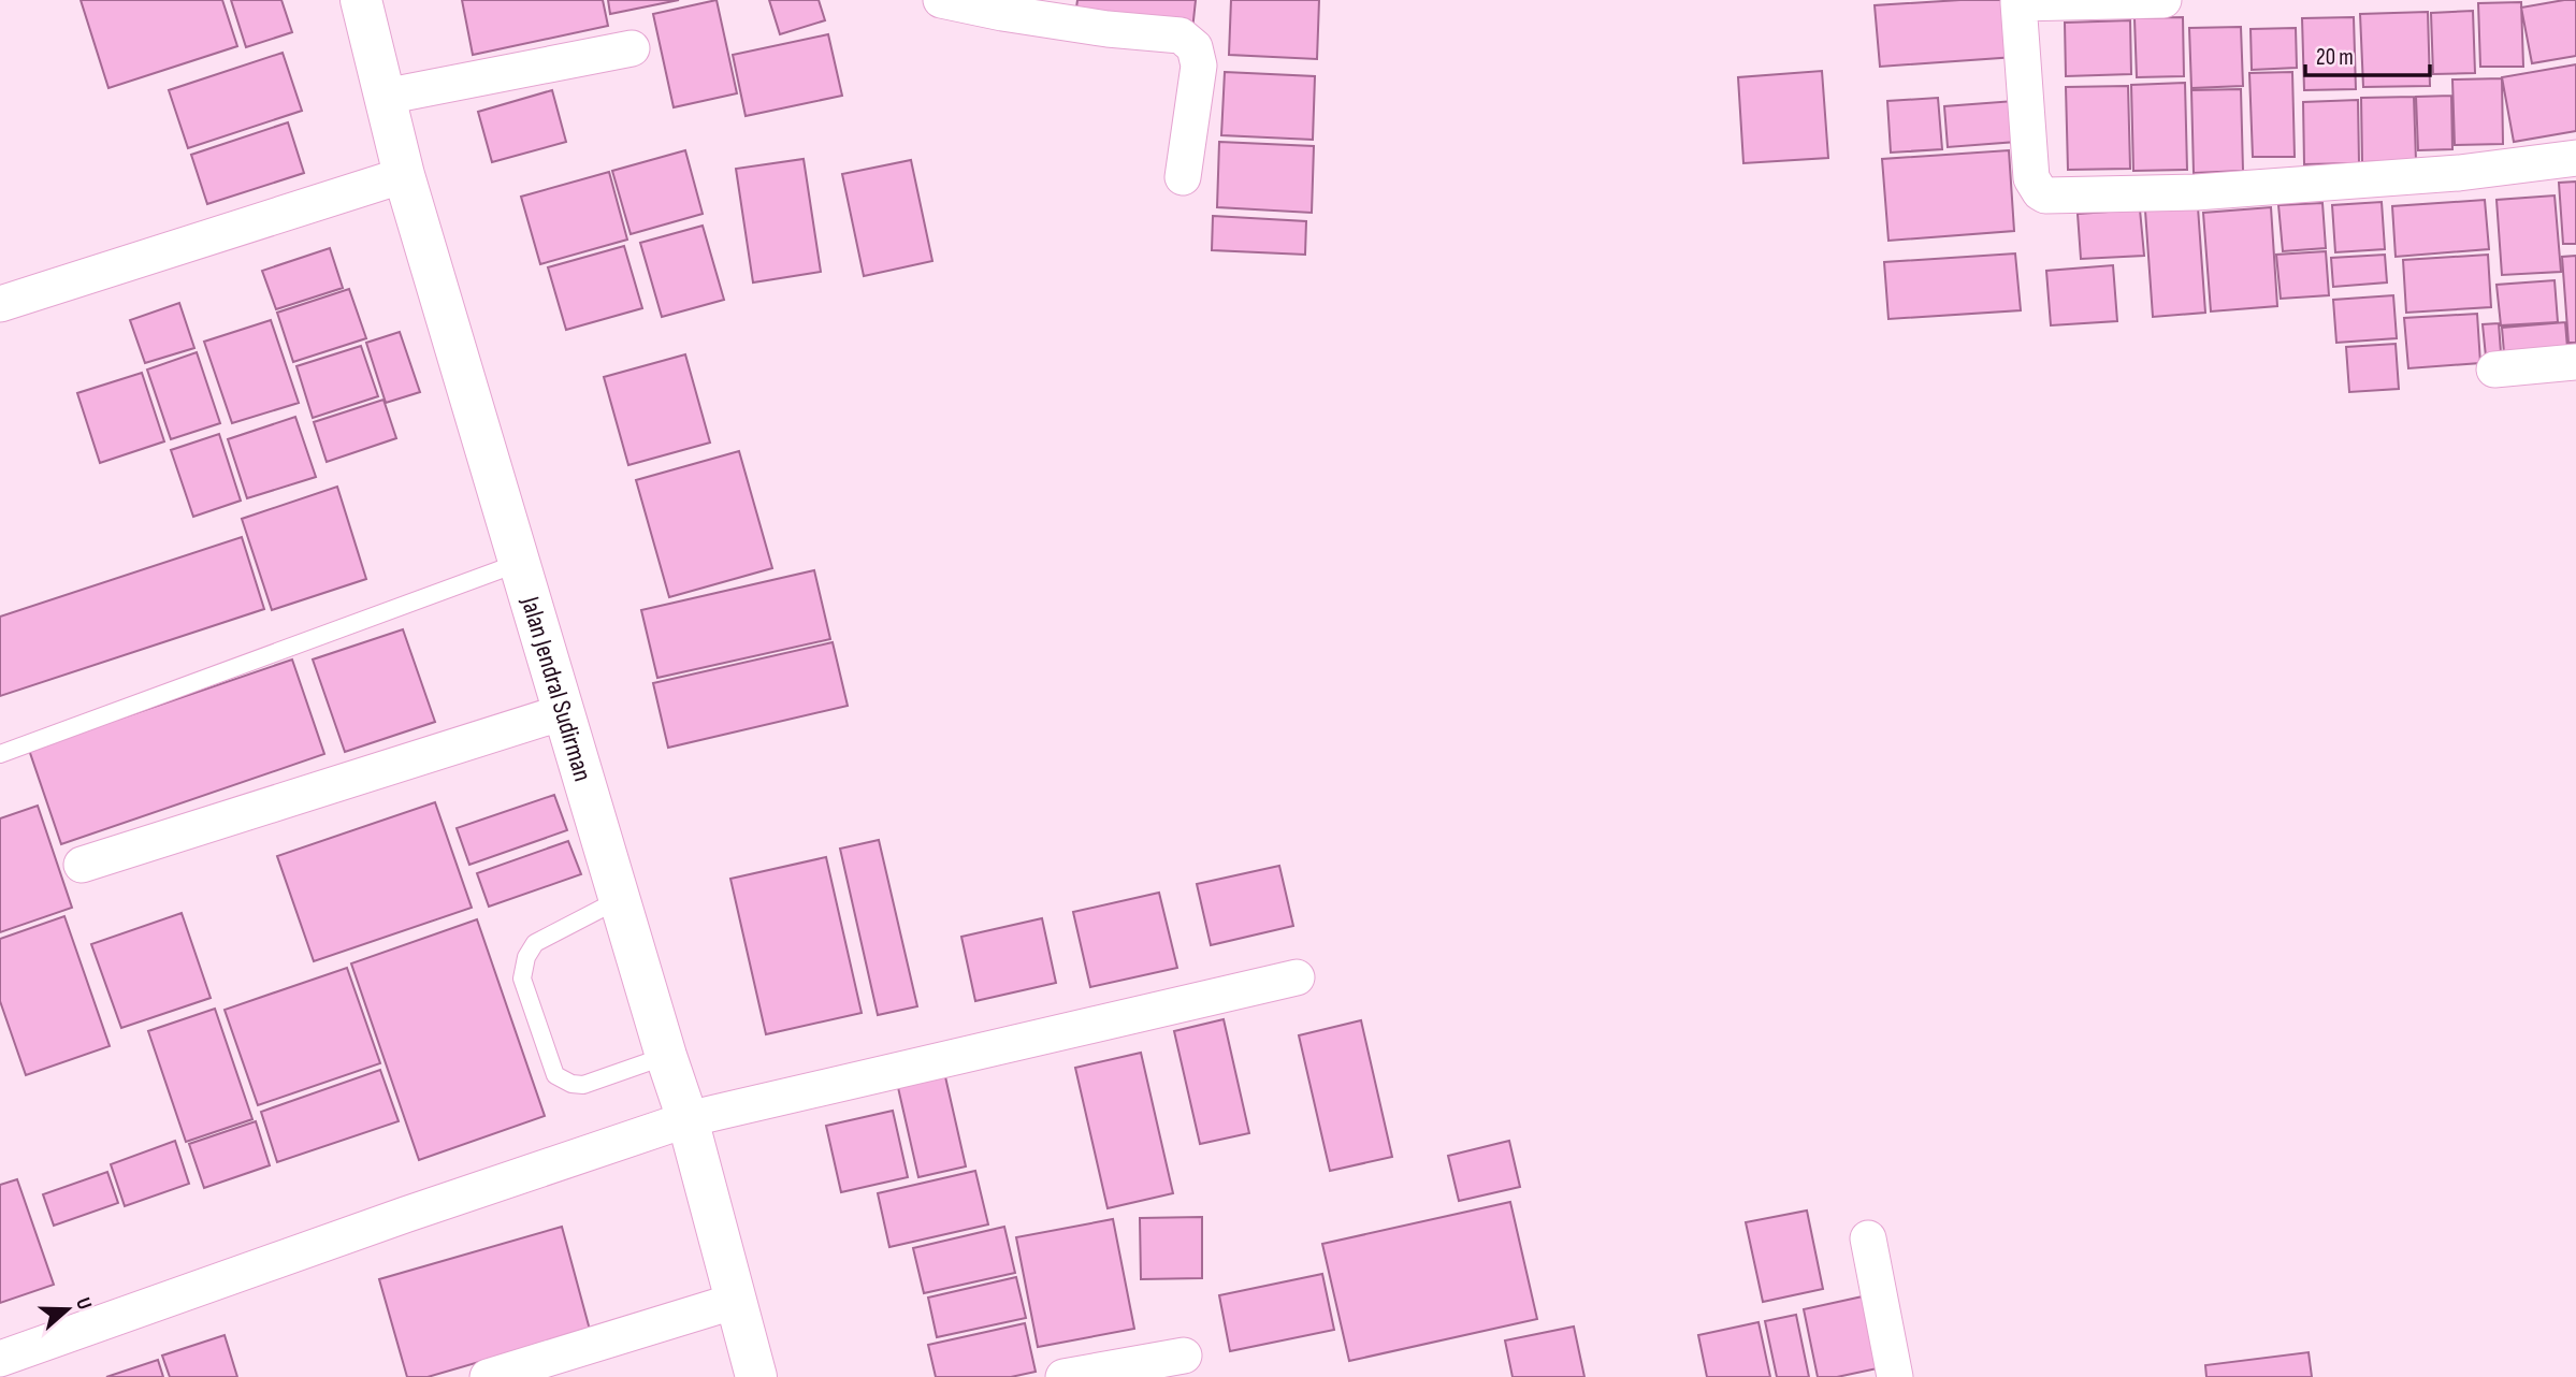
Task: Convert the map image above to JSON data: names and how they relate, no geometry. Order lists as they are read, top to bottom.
{
  "streets": {
    "street": ["Jalan Jendral Sudirman"]
  },
  "scale_bar": "20 m",
  "north": "right"
}
